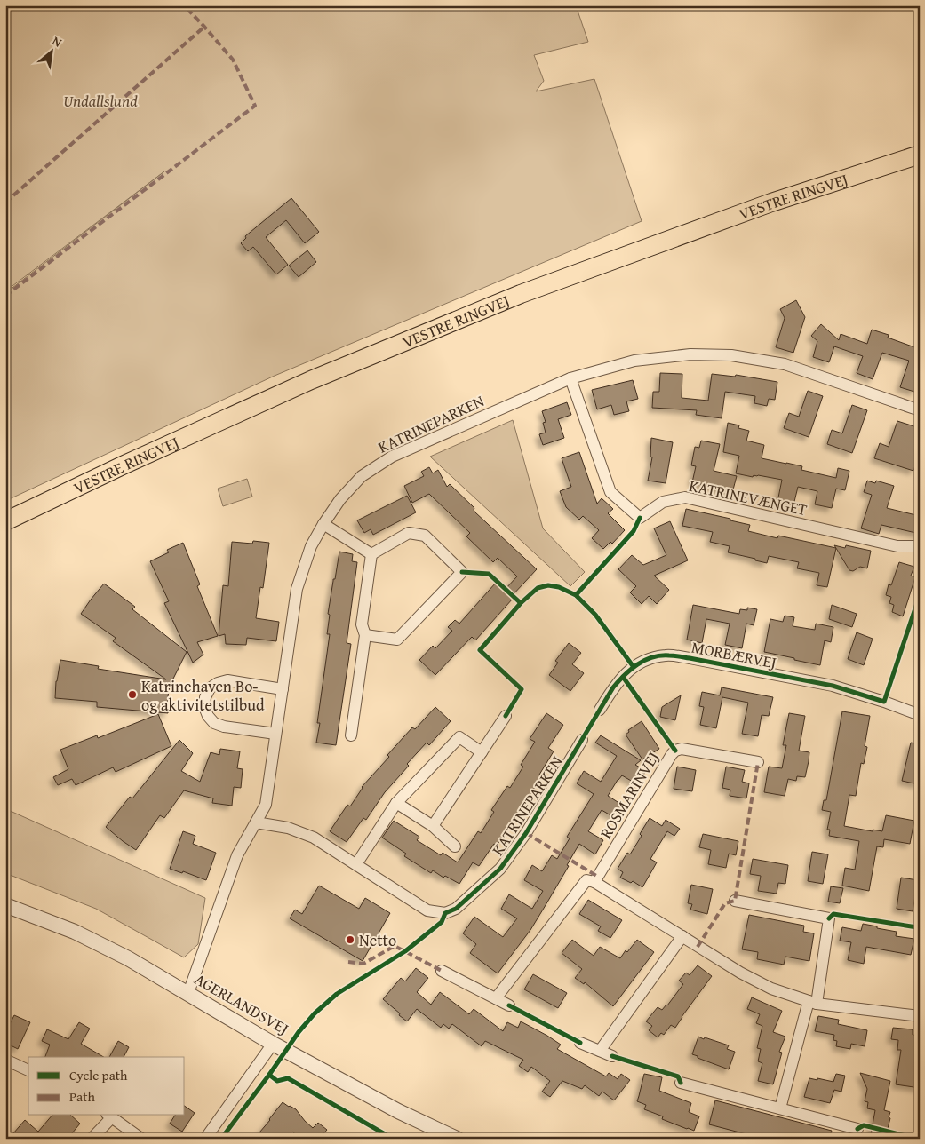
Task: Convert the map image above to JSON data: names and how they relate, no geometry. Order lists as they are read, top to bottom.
{
  "streets": {
    "main road": ["VESTRE RINGVEJ"],
    "street": [
      "KATRINEPARKEN",
      "KATRINEVÆNGET",
      "MORBÆRVEJ",
      "ROSMARINVEJ",
      "AGERLANDSVEJ"
    ]
  },
  "crossings": [
    ["KATRINEPARKEN", "KATRINEVÆNGET"],
    ["KATRINEPARKEN", "AGERLANDSVEJ"]
  ],
  "parks": ["Undallslund"],
  "places": ["Katrinehaven Bo- og aktivitetstilbud", "Netto"],
  "legend": ["Cycle path", "Path"],
  "north": "top right"
}
